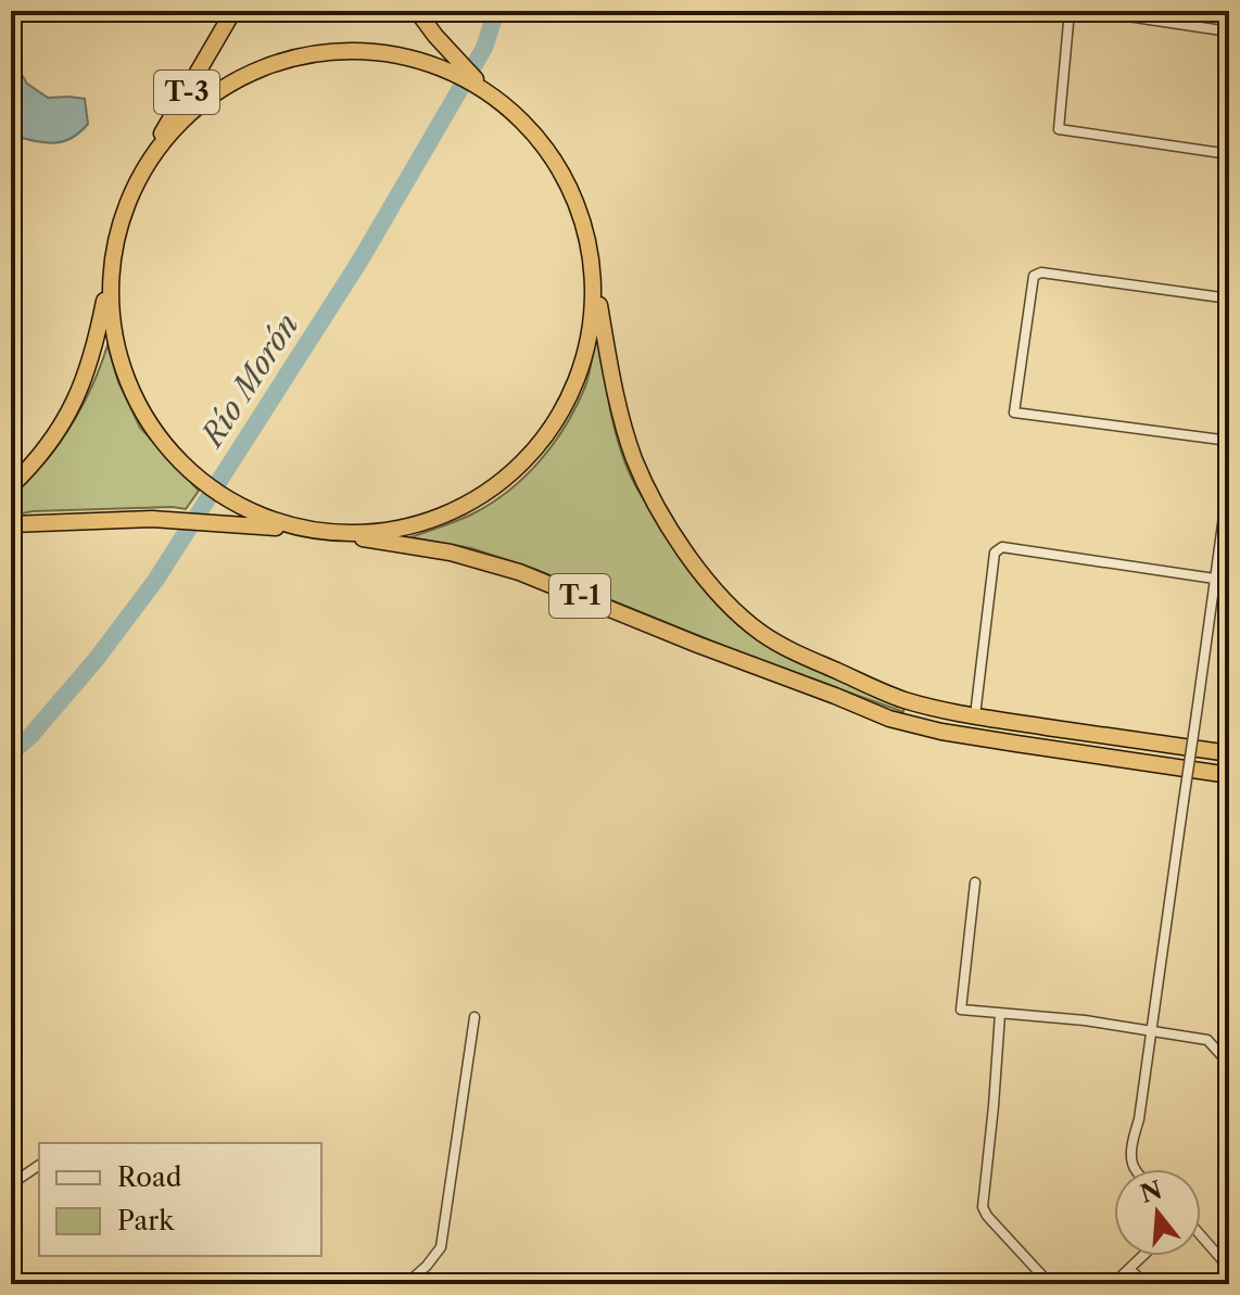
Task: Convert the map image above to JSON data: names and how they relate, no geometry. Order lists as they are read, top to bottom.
{
  "streets": {
    "highway": ["T-3", "T-1"]
  },
  "crossings": [
    ["T-3", "T-1"]
  ],
  "water": ["Río Morón"],
  "legend": ["Road", "Park"],
  "north": "top"
}
